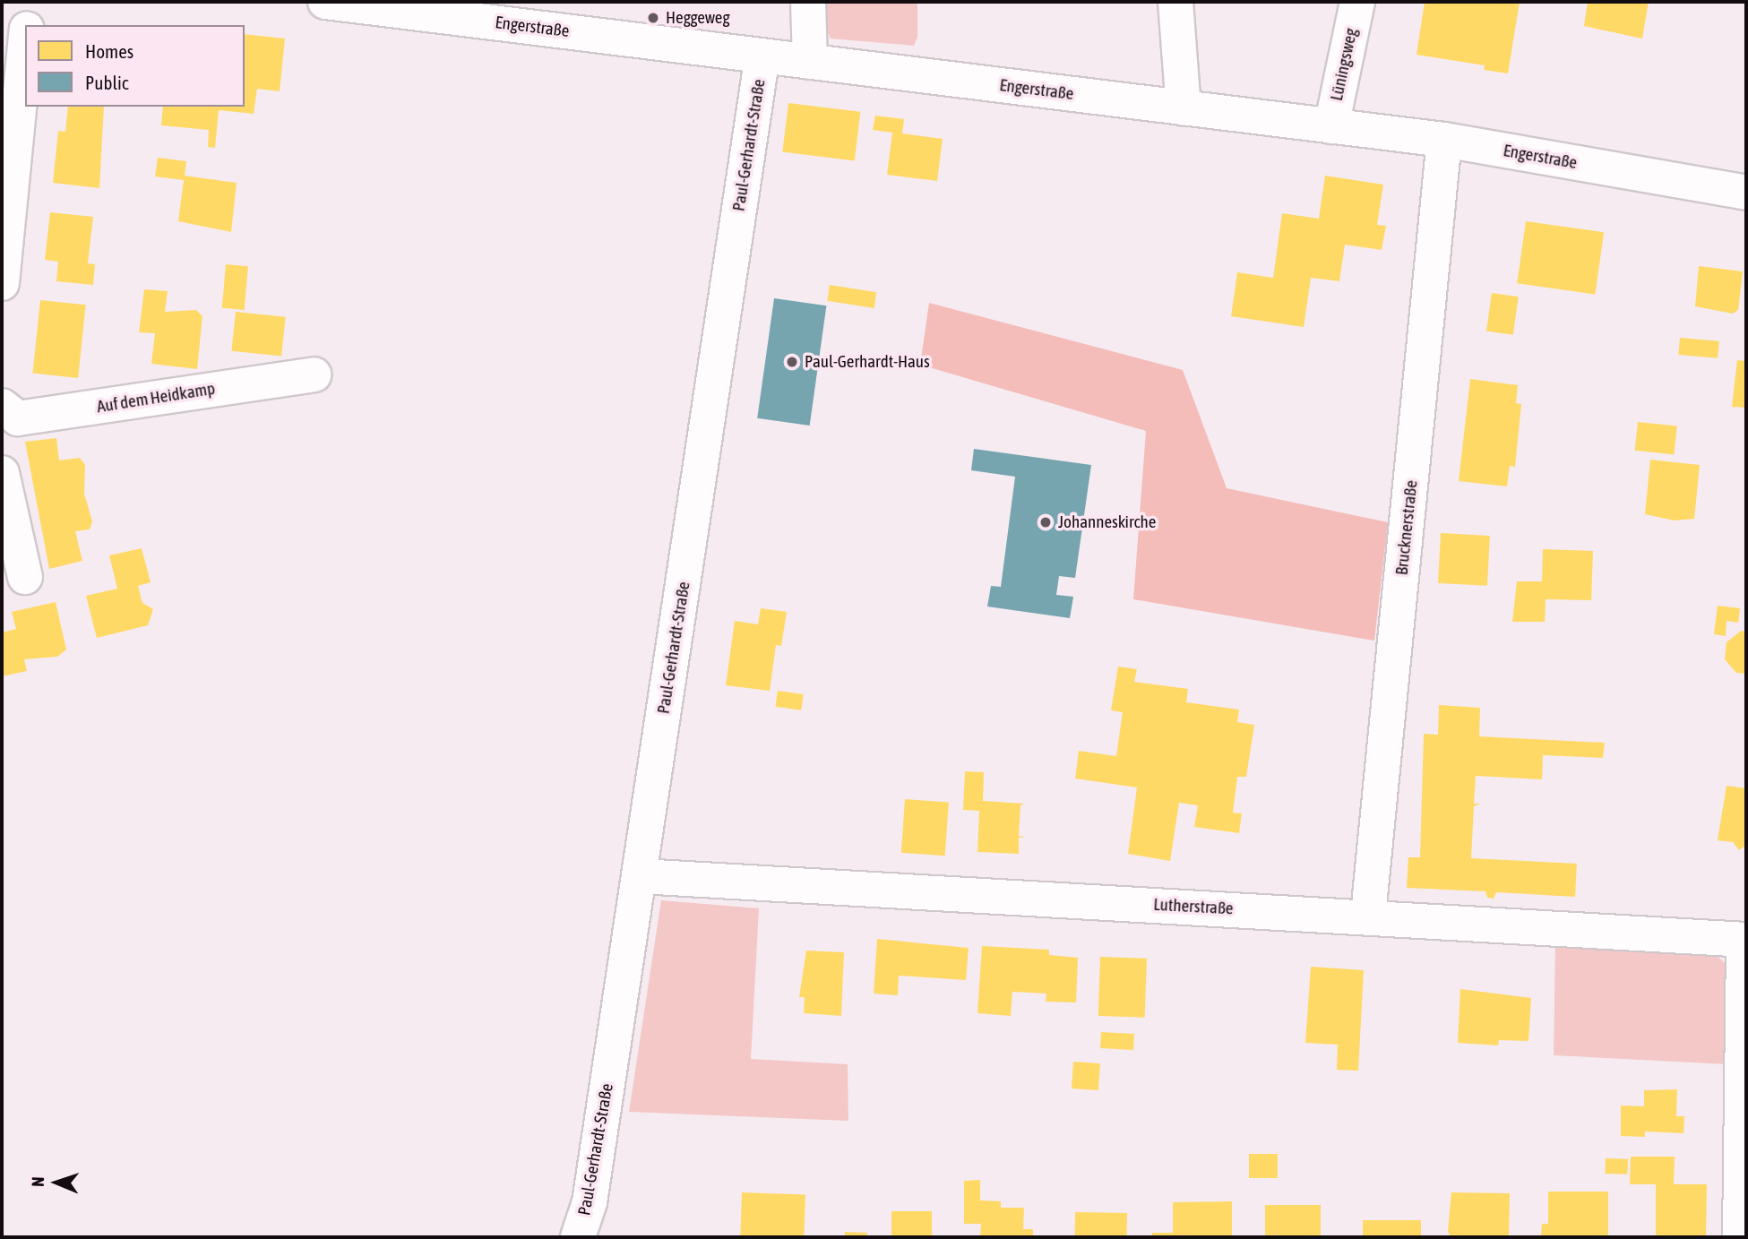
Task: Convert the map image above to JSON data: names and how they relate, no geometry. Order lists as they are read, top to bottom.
{
  "streets": {
    "street": [
      "Engerstraße",
      "Lüningsweg",
      "Paul-Gerhardt-Straße",
      "Auf dem Heidkamp",
      "Brucknerstraße",
      "Lutherstraße"
    ]
  },
  "crossings": [
    ["Engerstraße", "Lüningsweg"],
    ["Engerstraße", "Paul-Gerhardt-Straße"],
    ["Engerstraße", "Brucknerstraße"],
    ["Paul-Gerhardt-Straße", "Lutherstraße"],
    ["Brucknerstraße", "Lutherstraße"]
  ],
  "places": ["Heggeweg", "Paul-Gerhardt-Haus", "Johanneskirche"],
  "legend": ["Homes", "Public"],
  "north": "left"
}
